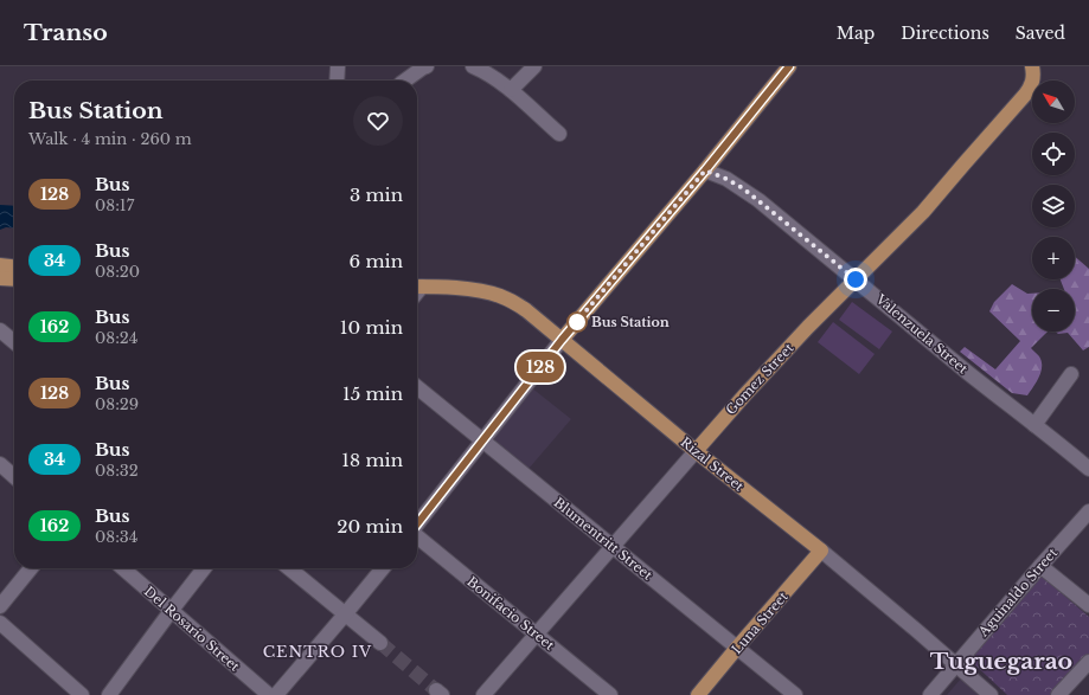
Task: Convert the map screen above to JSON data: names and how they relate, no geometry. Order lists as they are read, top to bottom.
{
  "streets": {
    "main road": ["Gomez Street", "Rizal Street", "Luna Street"],
    "street": [
      "Valenzuela Street",
      "Blumentritt Street",
      "Aguinaldo Street",
      "Bonifacio Street",
      "Del Rosario Street"
    ]
  },
  "crossings": [
    ["Valenzuela Street", "Gomez Street"],
    ["Gomez Street", "Rizal Street"],
    ["Gomez Street", "Blumentritt Street"],
    ["Gomez Street", "Bonifacio Street"],
    ["Rizal Street", "Aguinaldo Street"],
    ["Rizal Street", "Luna Street"],
    ["Blumentritt Street", "Luna Street"]
  ],
  "districts": ["CENTRO IV", "Tuguegarao"],
  "places": ["Bus Station"],
  "lines": ["bus line 128"],
  "north": "top left",
  "page": {
    "header": "Transo",
    "nav": ["Map", "Directions", "Saved"],
    "on_map": "128",
    "map_buttons": ["+", "−"],
    "heading": ["Bus Station", "Walk · 4 min · 260 m"],
    "list": [
      {
        "mark": "128",
        "name": "Bus",
        "note": "08:17",
        "value": "3 min"
      },
      {
        "mark": "34",
        "name": "Bus",
        "note": "08:20",
        "value": "6 min"
      },
      {
        "mark": "162",
        "name": "Bus",
        "note": "08:24",
        "value": "10 min"
      },
      {
        "mark": "128",
        "name": "Bus",
        "note": "08:29",
        "value": "15 min"
      },
      {
        "mark": "34",
        "name": "Bus",
        "note": "08:32",
        "value": "18 min"
      },
      {
        "mark": "162",
        "name": "Bus",
        "note": "08:34",
        "value": "20 min"
      }
    ]
  }
}
